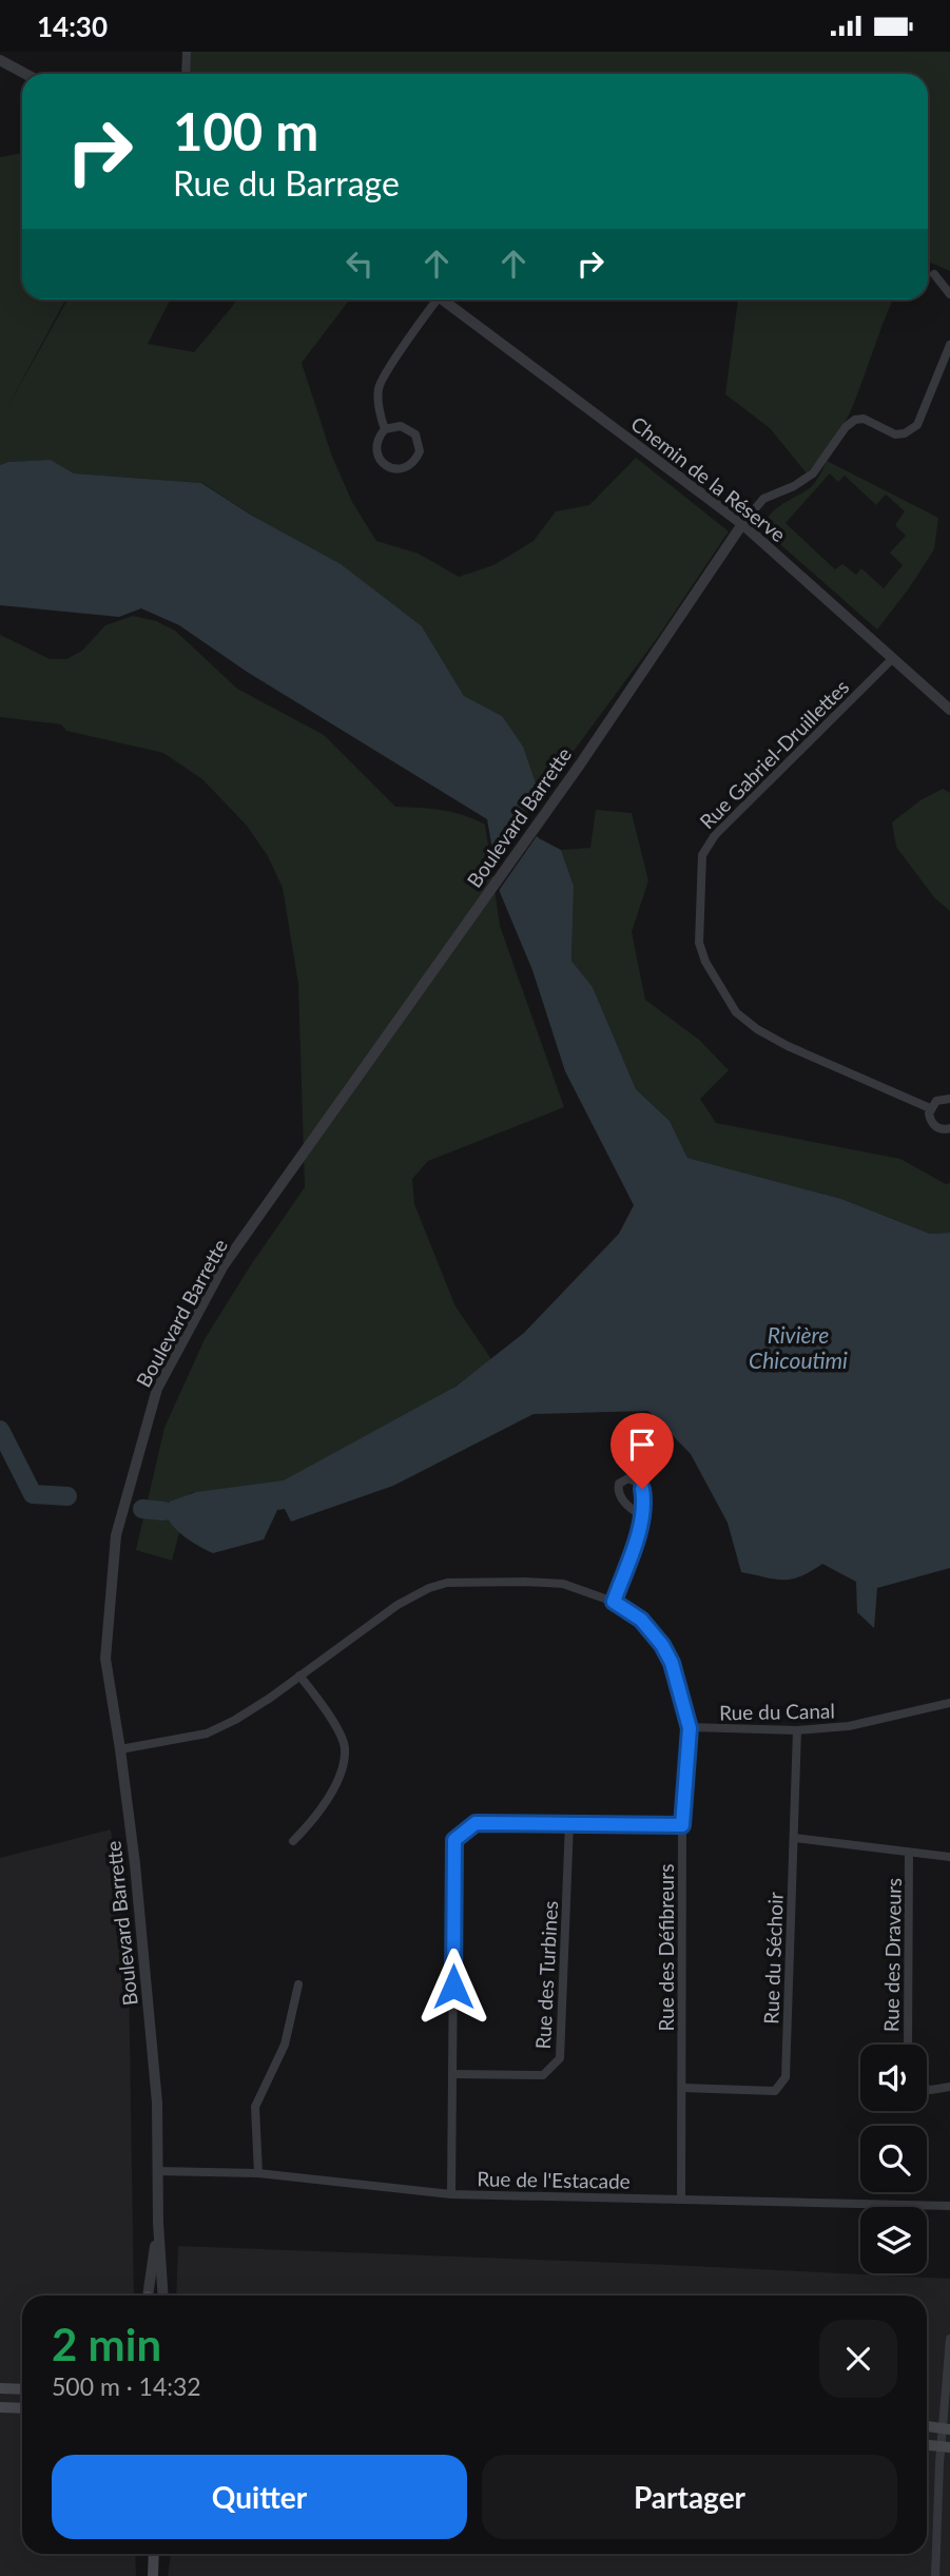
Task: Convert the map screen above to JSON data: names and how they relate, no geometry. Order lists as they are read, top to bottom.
{
  "streets": {
    "street": [
      "Chemin de la Réserve",
      "Rue Gabriel-Druillettes",
      "Boulevard Barrette",
      "Rue du Canal",
      "Rue des Défibreurs",
      "Rue des Draveurs",
      "Rue du Séchoir",
      "Rue des Turbines",
      "Rue de l'Estacade"
    ]
  },
  "crossings": [
    ["Chemin de la Réserve", "Rue Gabriel-Druillettes"],
    ["Chemin de la Réserve", "Boulevard Barrette"],
    ["Boulevard Barrette", "Rue des Défibreurs"],
    ["Boulevard Barrette", "Rue de l'Estacade"],
    ["Rue du Canal", "Rue des Défibreurs"],
    ["Rue du Canal", "Rue du Séchoir"],
    ["Rue des Défibreurs", "Rue du Séchoir"],
    ["Rue des Défibreurs", "Rue de l'Estacade"]
  ],
  "water": ["Rivière Chicoutimi"],
  "page": {
    "status": "14:30",
    "turn": ["100 m", "Rue du Barrage"],
    "heading": ["2 min", "500 m · 14:32"],
    "buttons": ["Quitter", "Partager"]
  }
}
